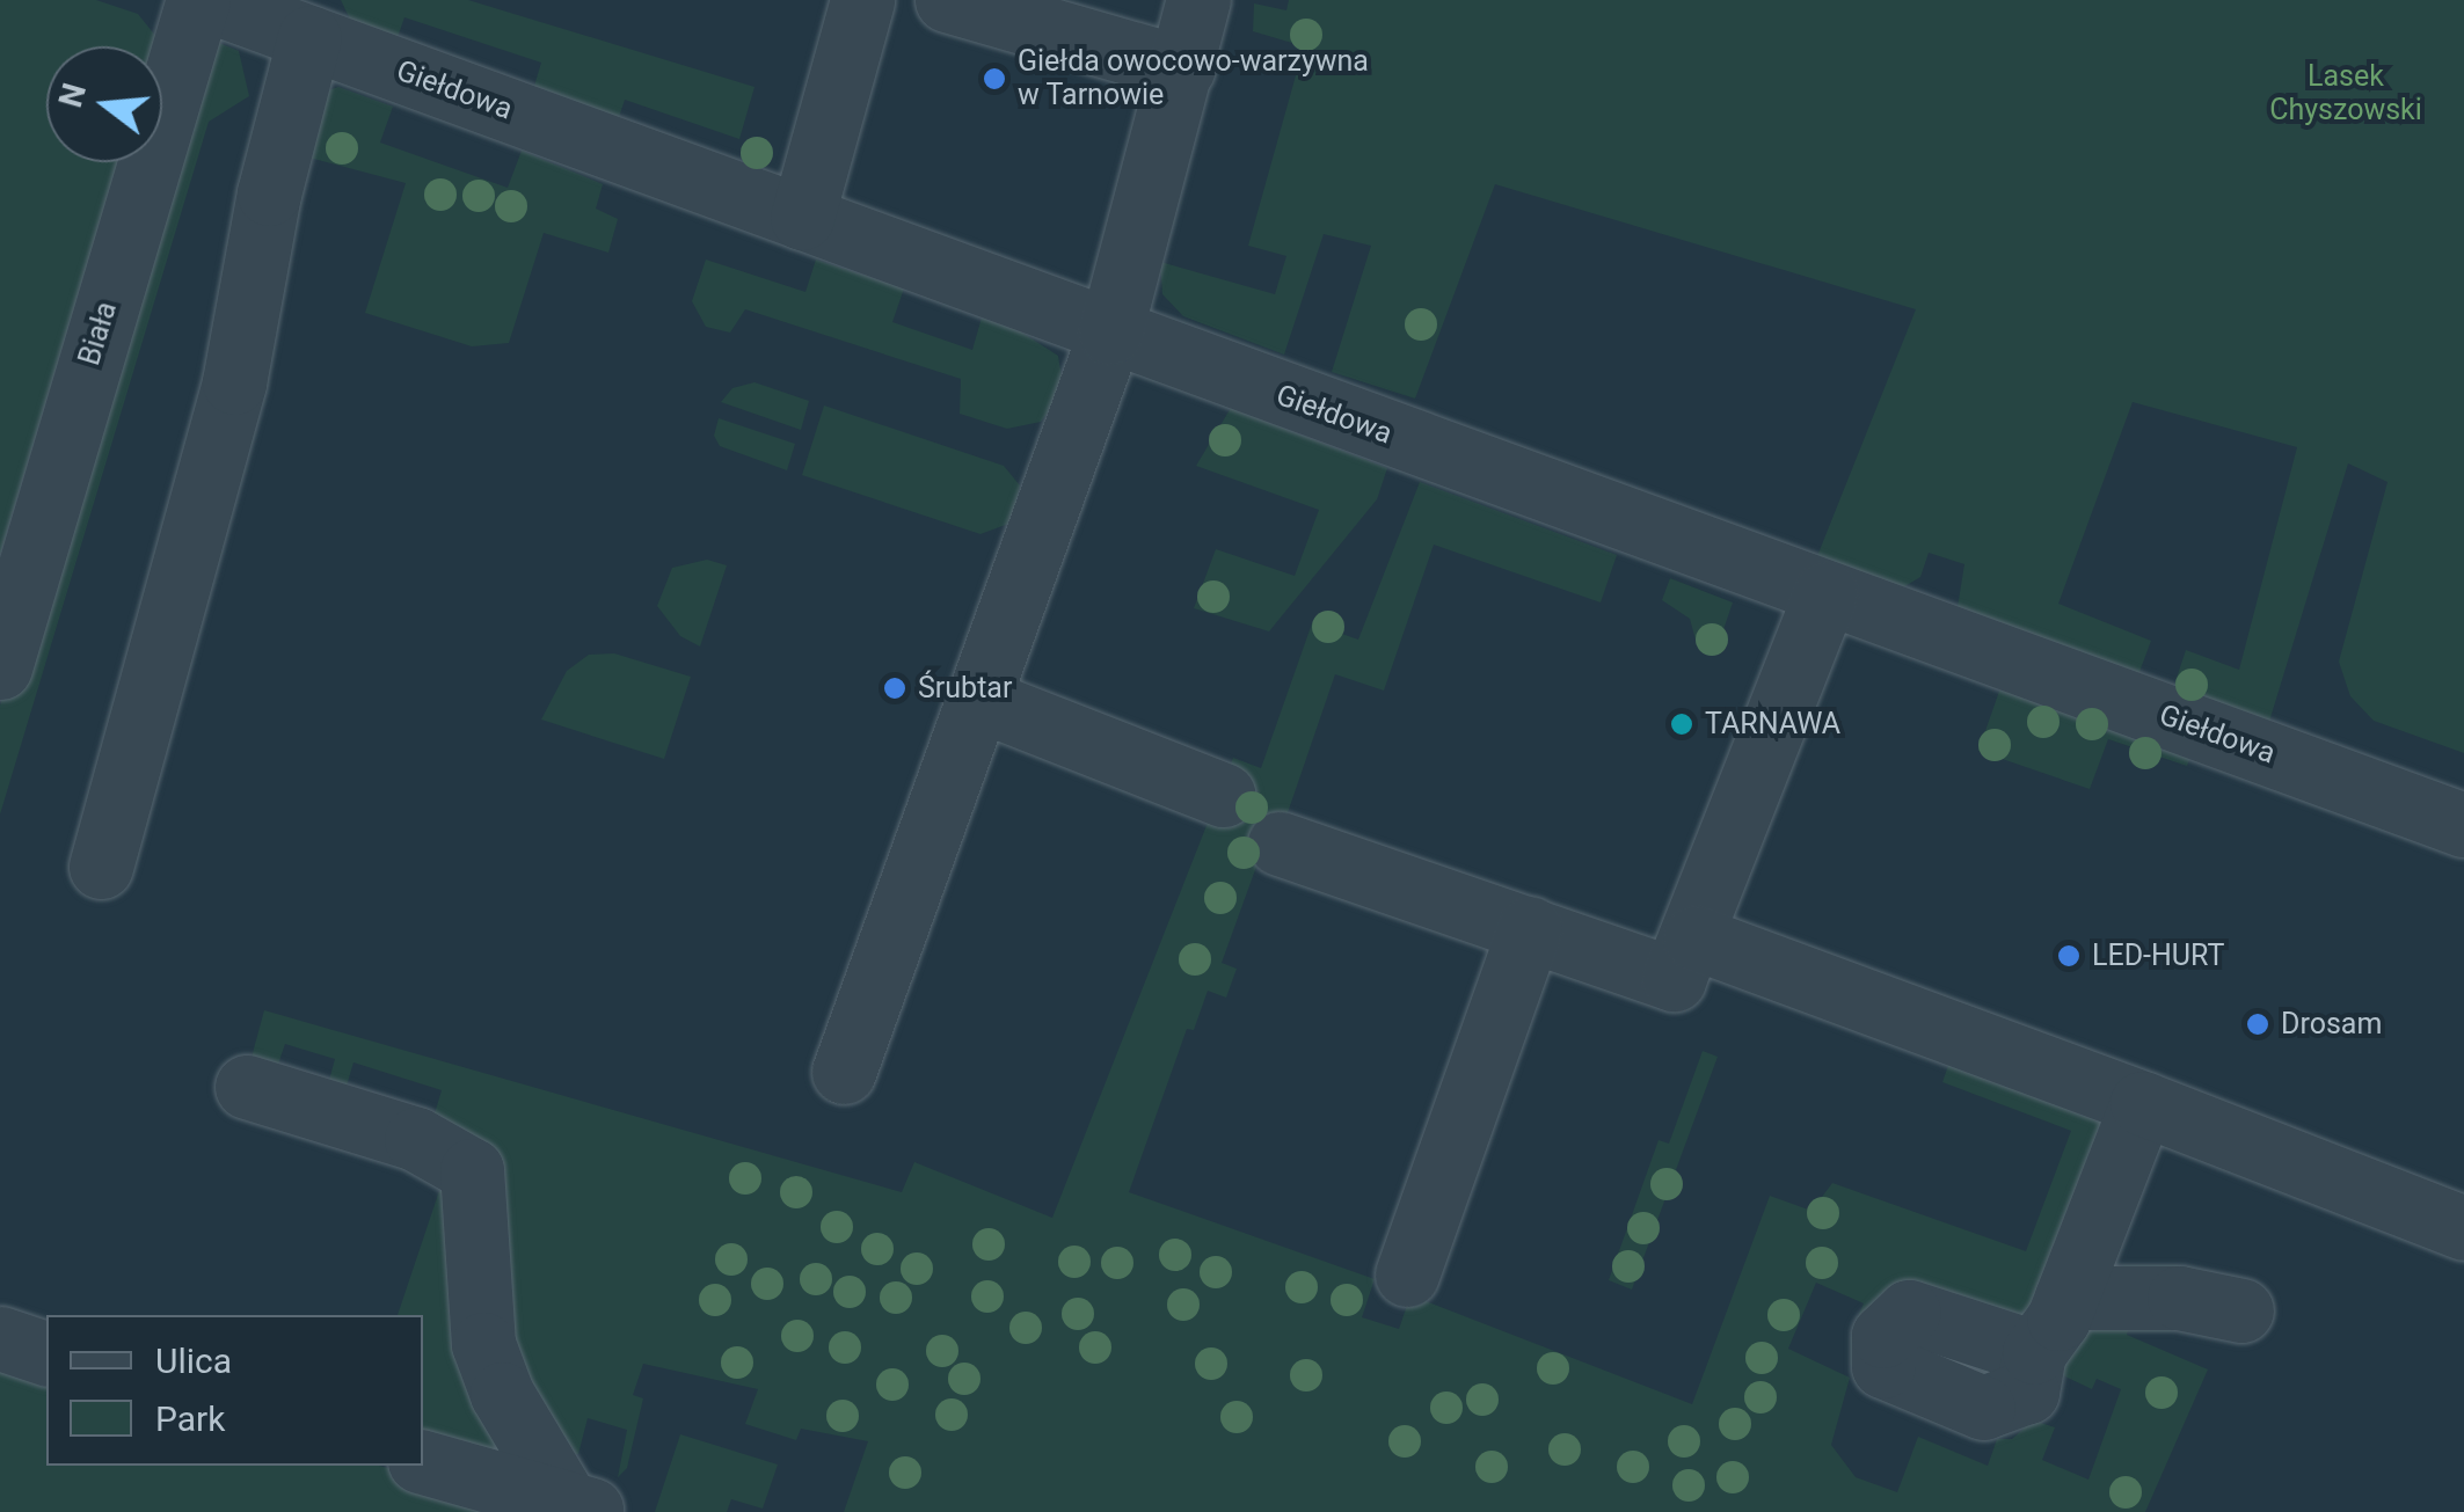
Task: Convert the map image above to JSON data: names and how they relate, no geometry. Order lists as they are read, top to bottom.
{
  "streets": {
    "street": ["Giełdowa", "Biała"]
  },
  "crossings": [
    ["Giełdowa", "Biała"]
  ],
  "parks": ["Lasek Chyszowski"],
  "places": [
    "Giełda owocowo-warzywna w Tarnowie",
    "Śrubtar",
    "TARNAWA",
    "LED-HURT",
    "Drosam"
  ],
  "legend": ["Ulica", "Park"],
  "north": "left"
}
